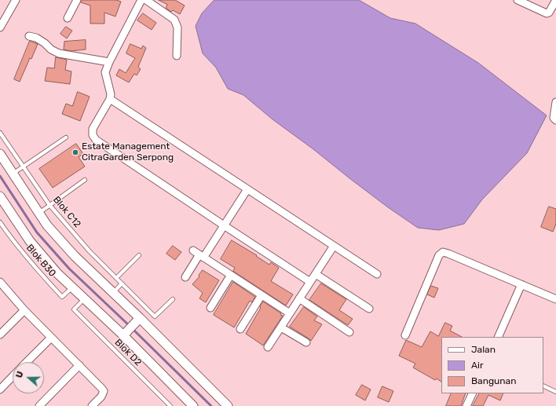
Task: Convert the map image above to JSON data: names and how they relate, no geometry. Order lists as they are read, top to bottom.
{
  "streets": {
    "lane": ["Blok C12", "Blok B30", "Blok D2"]
  },
  "places": ["Estate Management CitraGarden Serpong"],
  "legend": ["Jalan", "Air", "Bangunan"],
  "north": "left"
}
